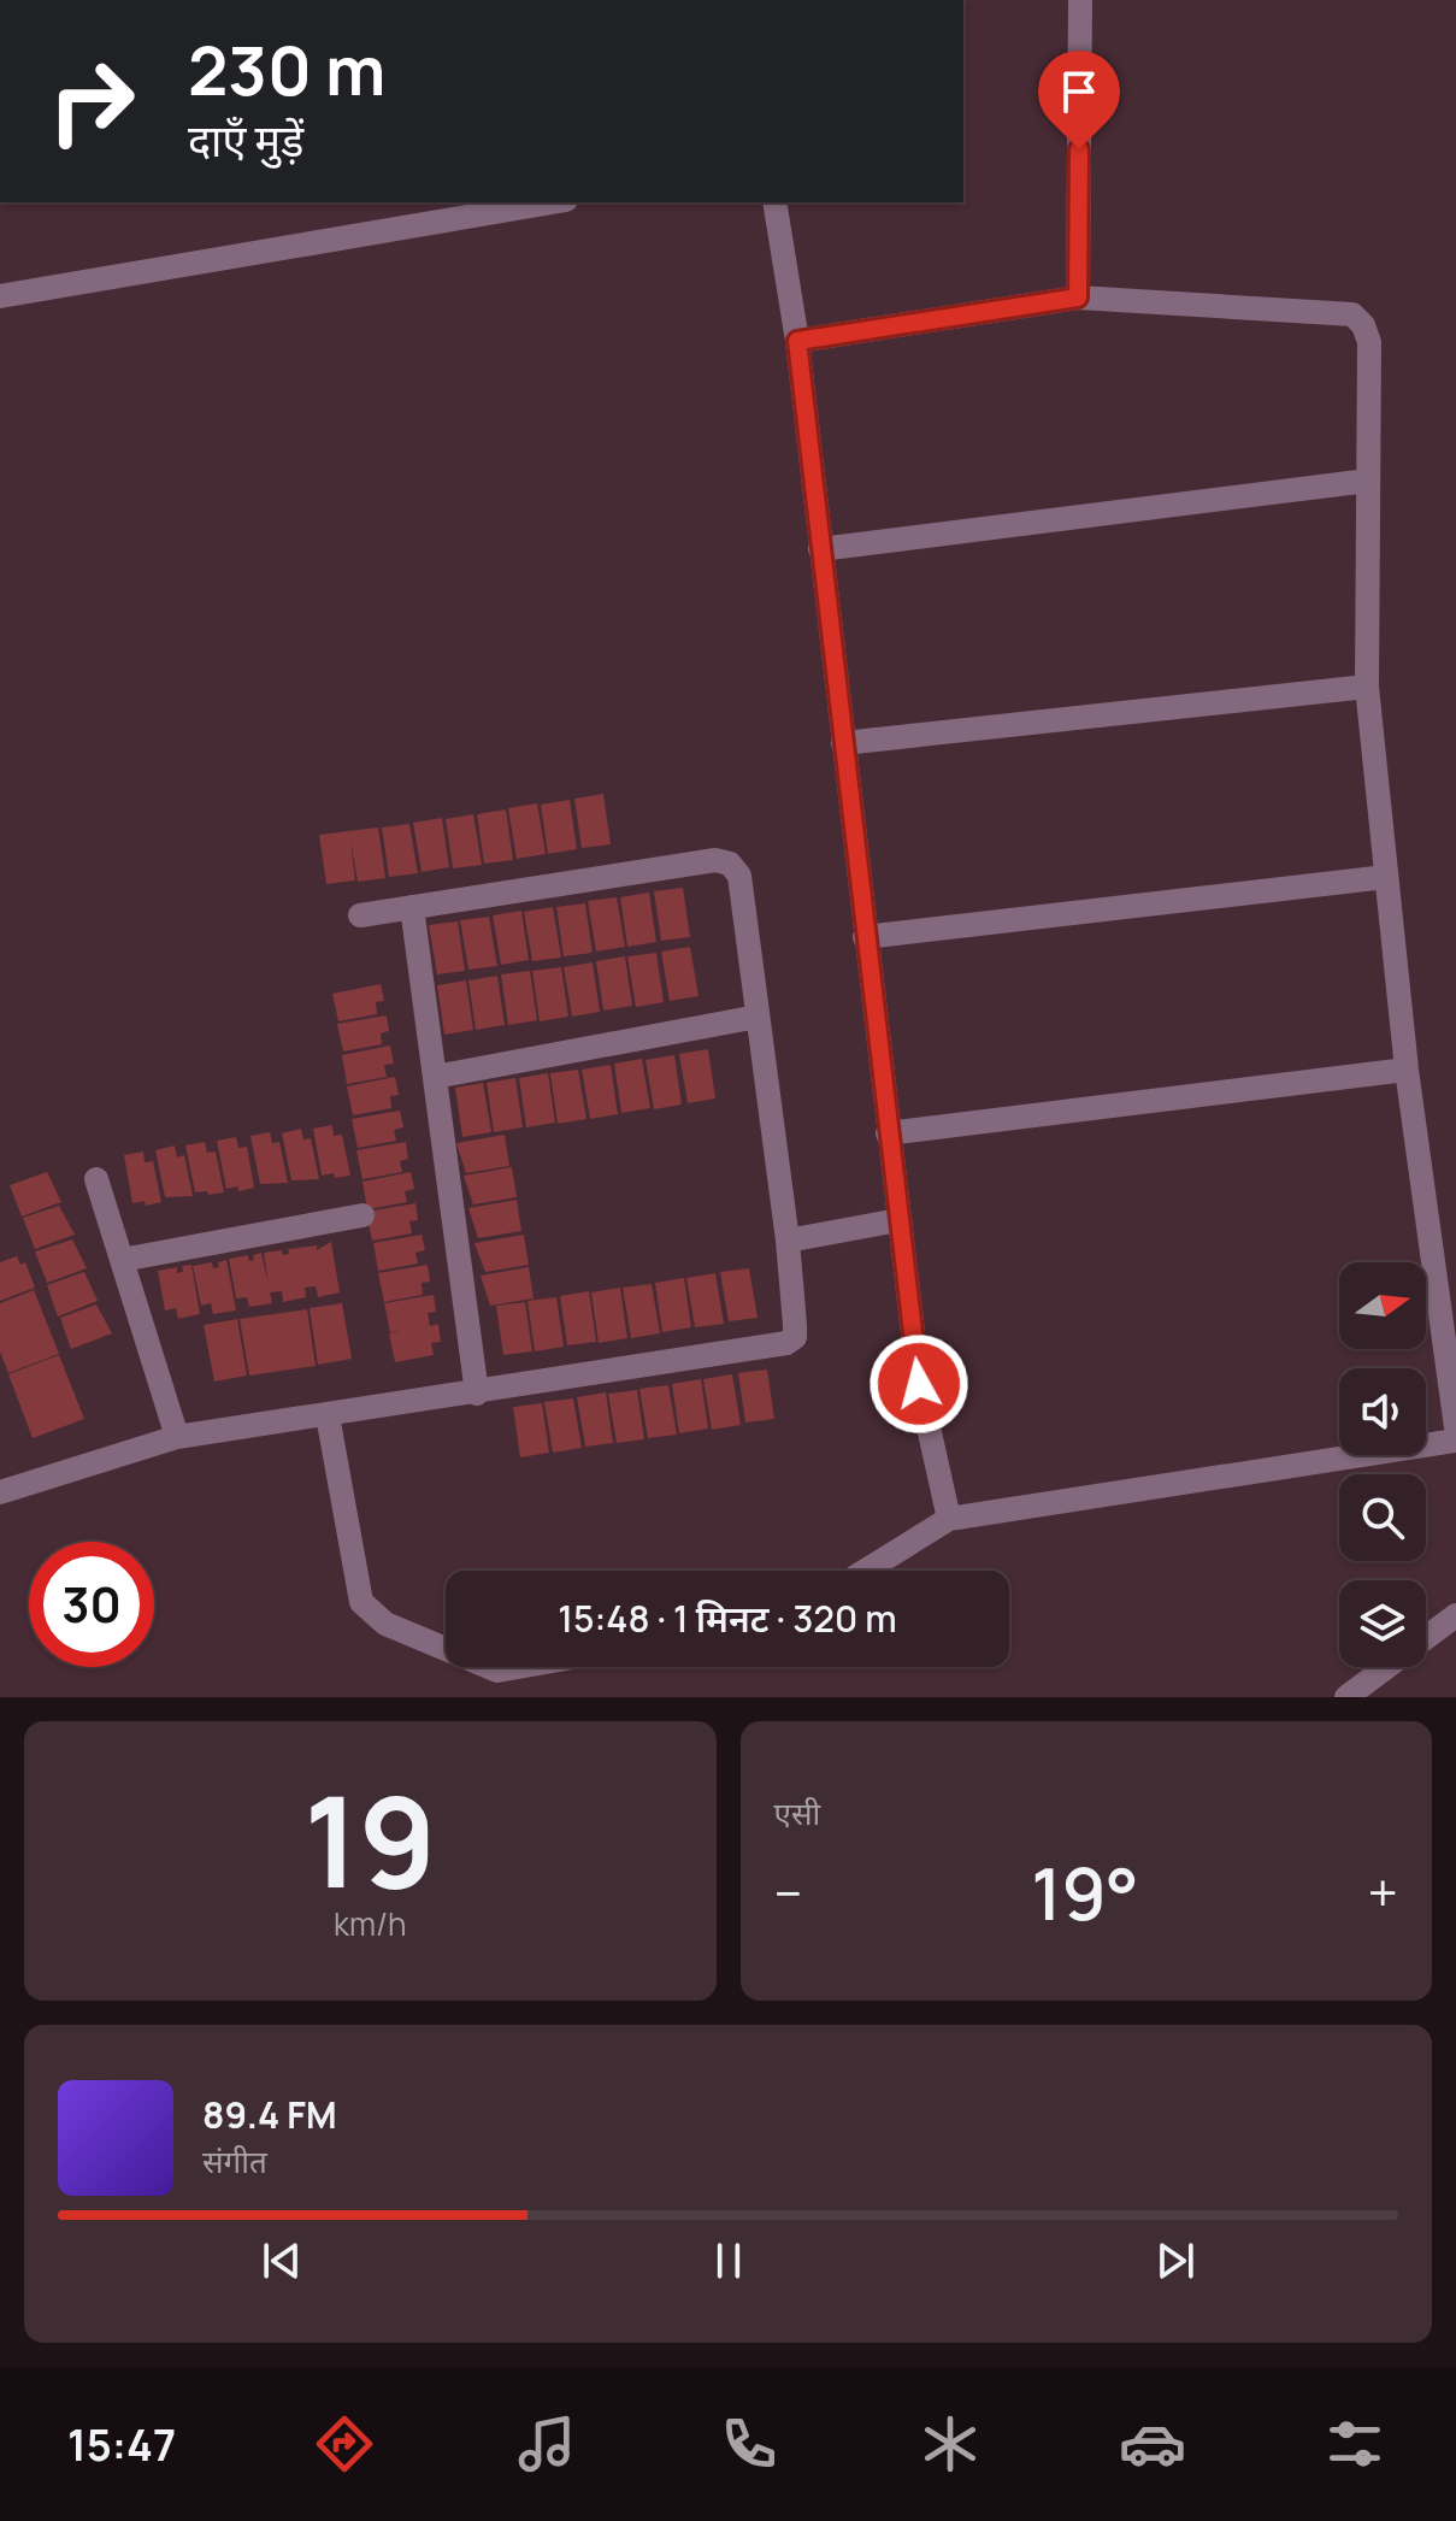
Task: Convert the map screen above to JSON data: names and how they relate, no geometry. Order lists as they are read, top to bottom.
{
  "north": "right",
  "page": {
    "turn": ["230 m", "दाएँ मुड़ें"],
    "limit": "30",
    "trip": "15:48 · 1 मिनट · 320 m",
    "tile": [
      ["19", "km/h"],
      "एसी"
    ],
    "heat": ["−", "19°", "+"],
    "song": ["89.4 FM", "संगीत"],
    "tabs": "15:47"
  }
}
